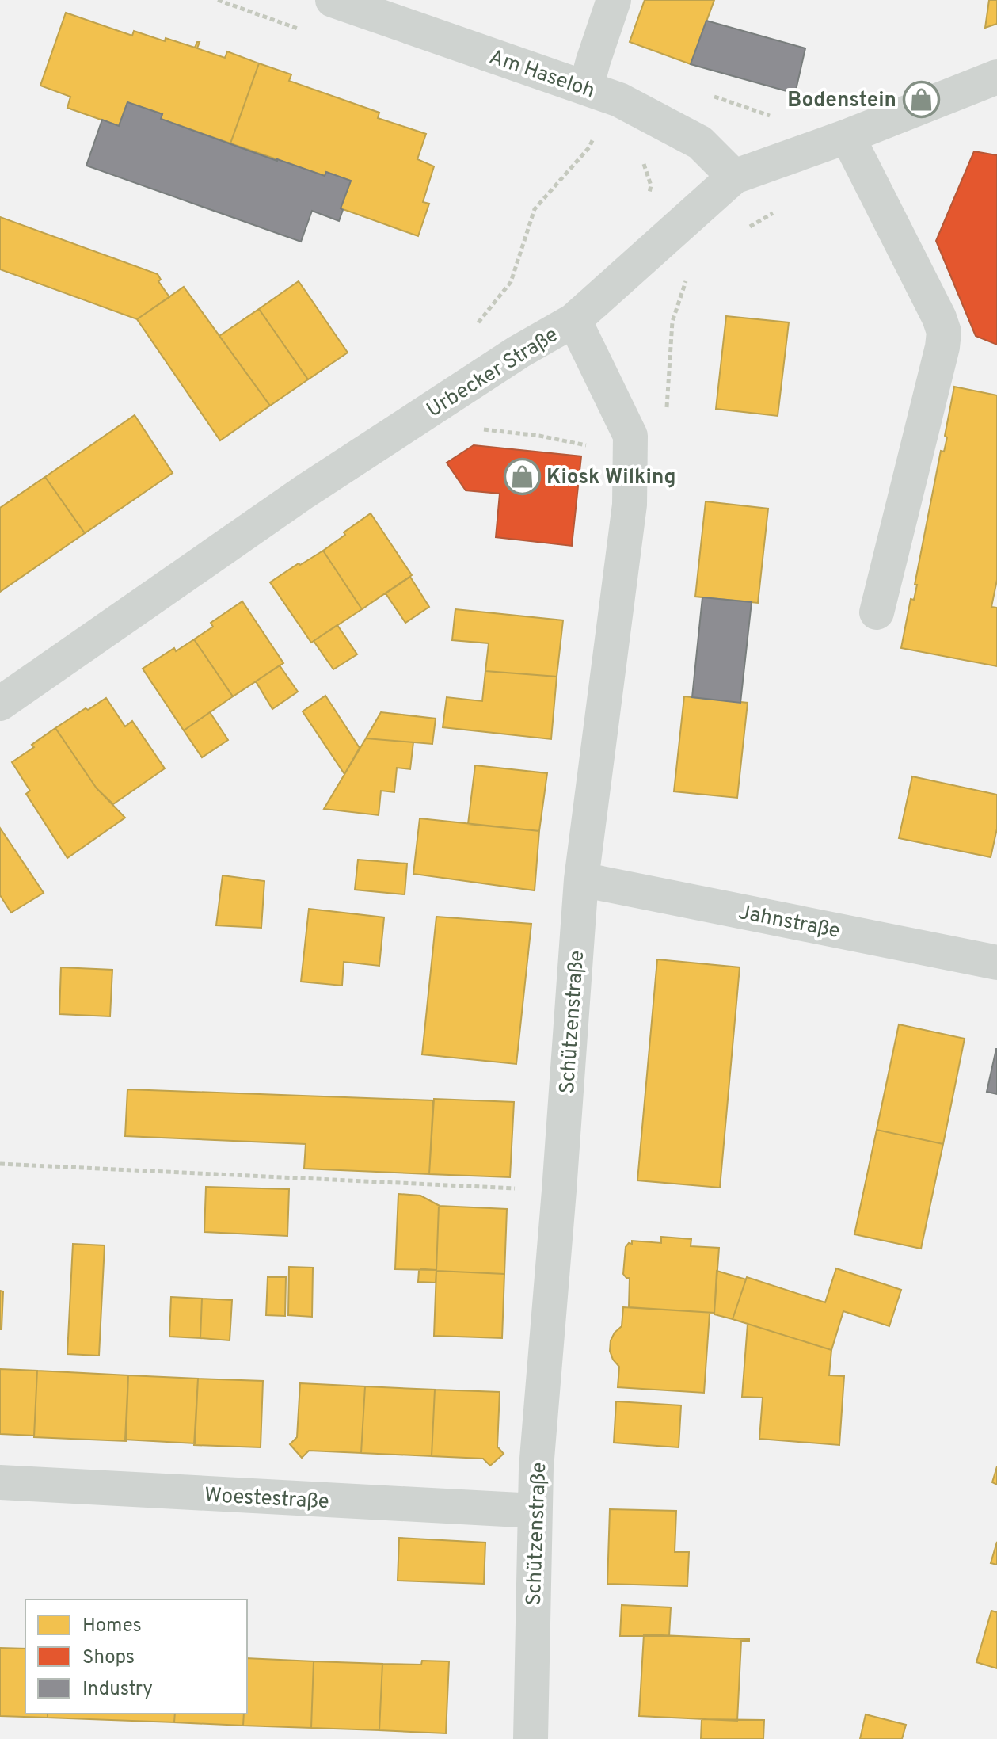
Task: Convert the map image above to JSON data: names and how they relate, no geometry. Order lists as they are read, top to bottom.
{
  "streets": {
    "street": [
      "Am Haseloh",
      "Urbecker Straße",
      "Jahnstraße",
      "Schützenstraße",
      "Woestestraße"
    ]
  },
  "crossings": [
    ["Am Haseloh", "Urbecker Straße"],
    ["Urbecker Straße", "Schützenstraße"],
    ["Jahnstraße", "Schützenstraße"],
    ["Schützenstraße", "Woestestraße"]
  ],
  "places": {
    "shop": ["Bodenstein", "Kiosk Wilking"]
  },
  "legend": ["Homes", "Shops", "Industry"]
}
